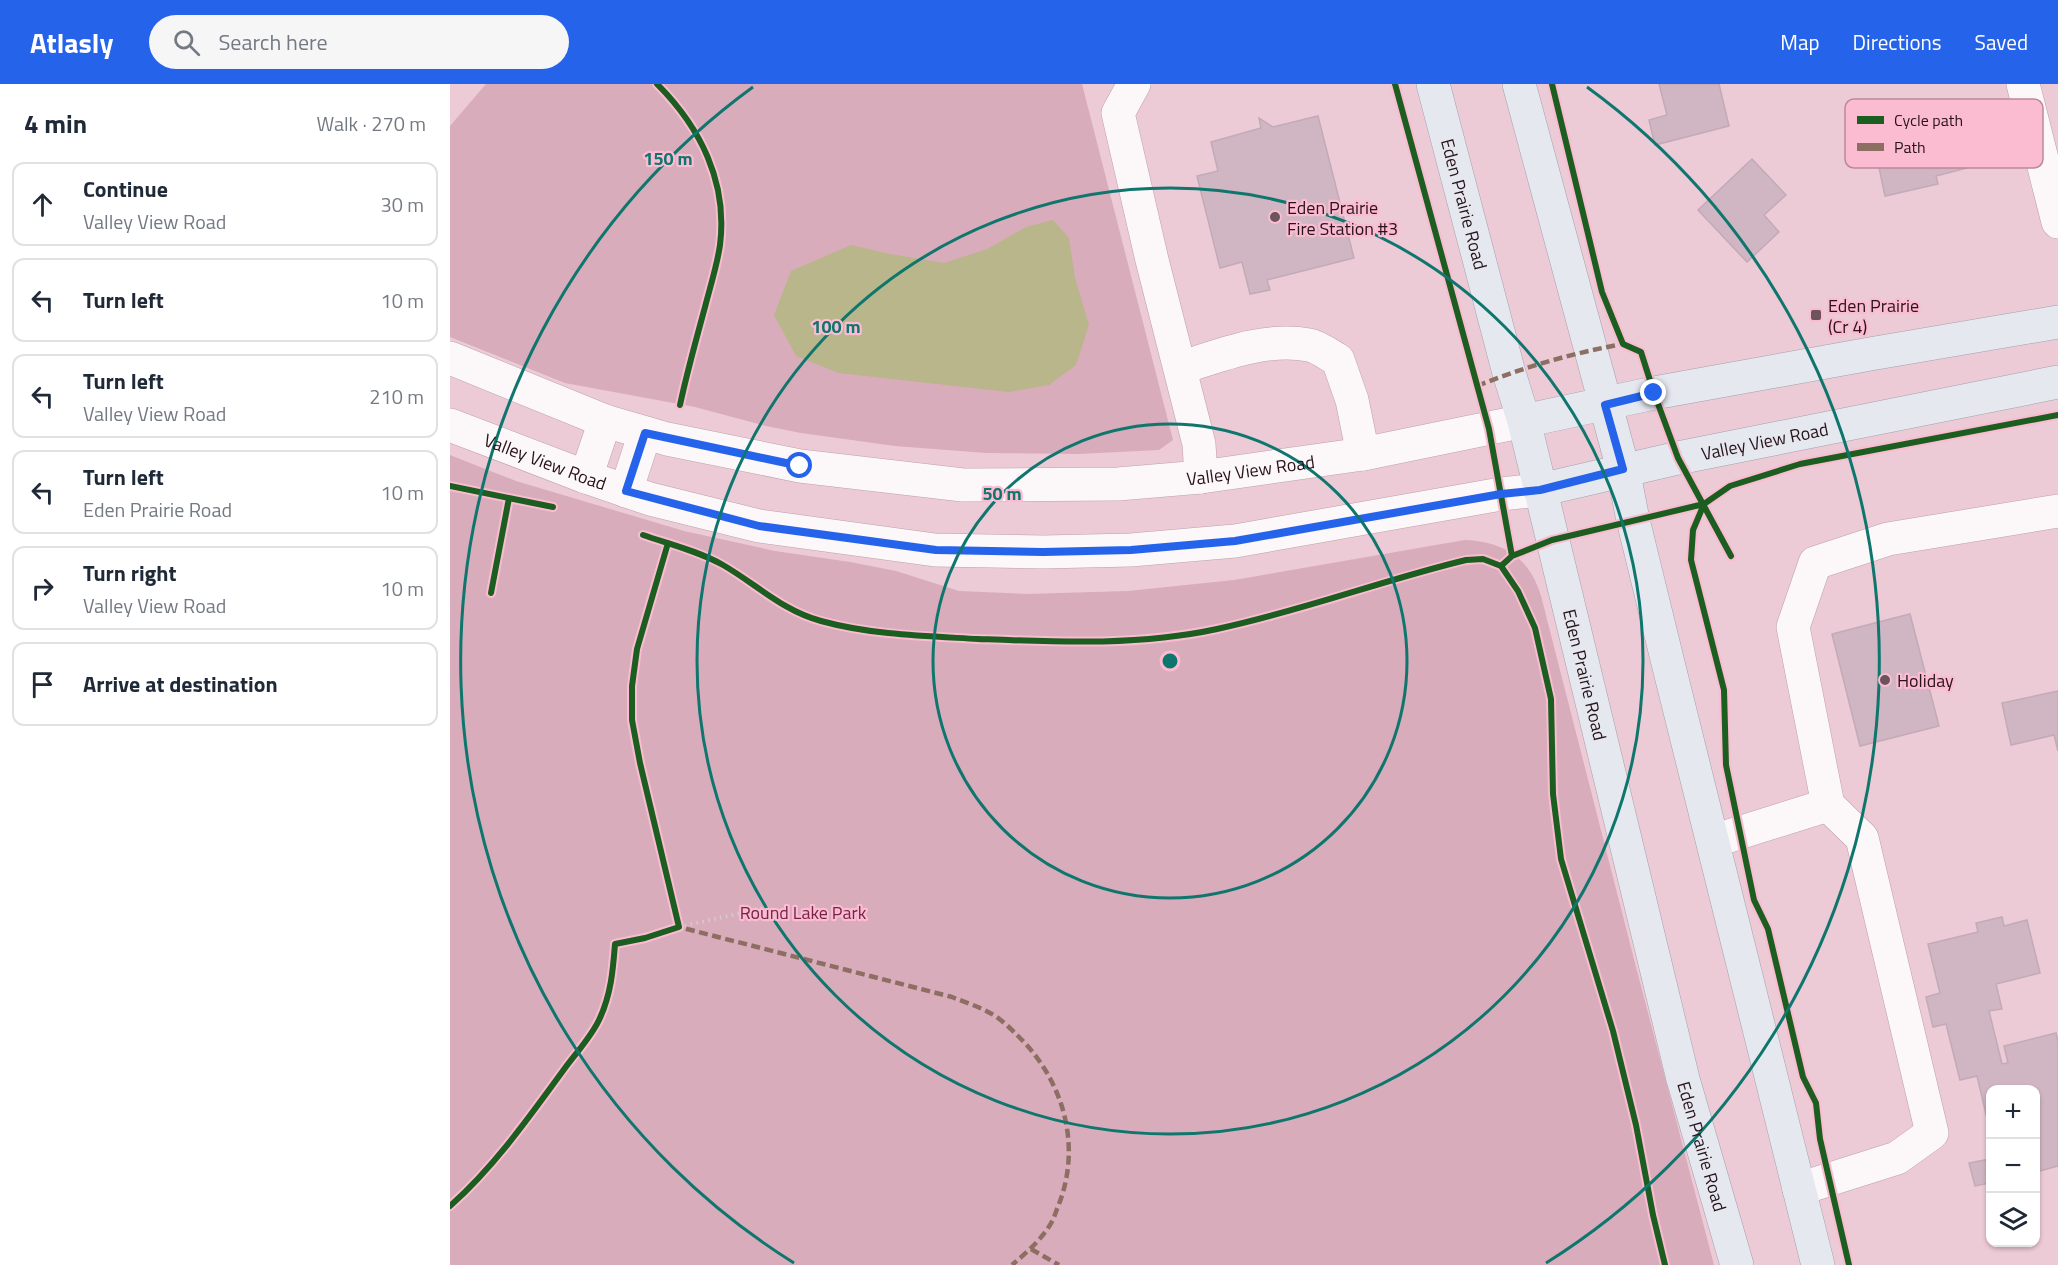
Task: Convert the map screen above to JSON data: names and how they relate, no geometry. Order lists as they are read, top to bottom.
{
  "streets": {
    "main road": ["Eden Prairie Road", "Valley View Road"]
  },
  "crossings": [
    ["Eden Prairie Road", "Valley View Road"]
  ],
  "parks": ["Round Lake Park"],
  "places": {
    "other": ["Eden Prairie Fire Station #3", "Holiday"],
    "transit": ["Eden Prairie (Cr 4)"]
  },
  "legend": ["Cycle path", "Path"],
  "page": {
    "header": "Atlasly",
    "search": "Search here",
    "nav": ["Map", "Directions", "Saved"],
    "heading": ["4 min", "Walk · 270 m"],
    "list": [
      ["Continue", "Valley View Road", "30 m"],
      ["Turn left", "10 m"],
      ["Turn left", "Valley View Road", "210 m"],
      ["Turn left", "Eden Prairie Road", "10 m"],
      ["Turn right", "Valley View Road", "10 m"],
      "Arrive at destination"
    ],
    "map_buttons": ["+", "−"]
  },
  "rings": ["150 m", "100 m", "50 m"]
}
